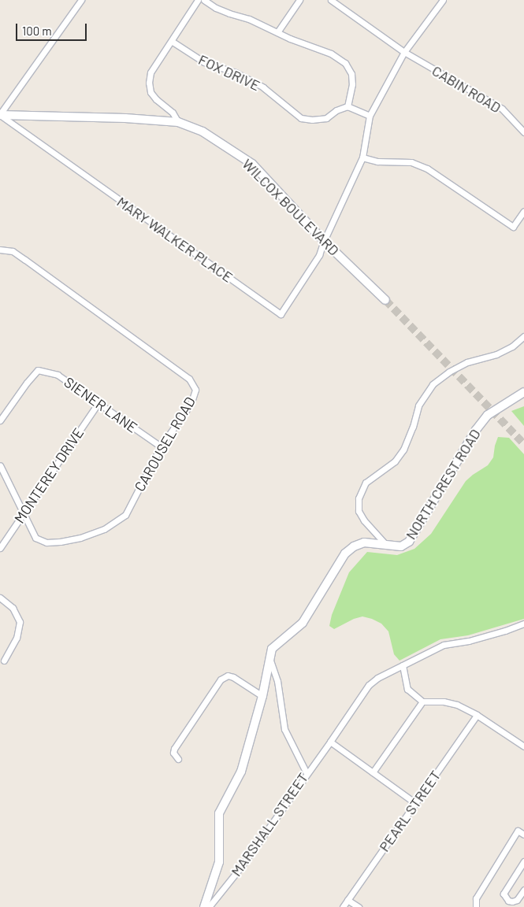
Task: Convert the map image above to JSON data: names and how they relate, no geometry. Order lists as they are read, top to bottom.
{
  "streets": {
    "street": [
      "FOX DRIVE",
      "CABIN ROAD",
      "WILCOX BOULEVARD",
      "MARY WALKER PLACE",
      "SIENER LANE",
      "CAROUSEL ROAD",
      "MONTEREY DRIVE",
      "NORTH CREST ROAD",
      "PEARL STREET",
      "MARSHALL STREET"
    ]
  },
  "crossings": [
    ["WILCOX BOULEVARD", "MARY WALKER PLACE"],
    ["SIENER LANE", "CAROUSEL ROAD"],
    ["SIENER LANE", "MONTEREY DRIVE"],
    ["CAROUSEL ROAD", "MONTEREY DRIVE"]
  ],
  "scale_bar": "100 m"
}
